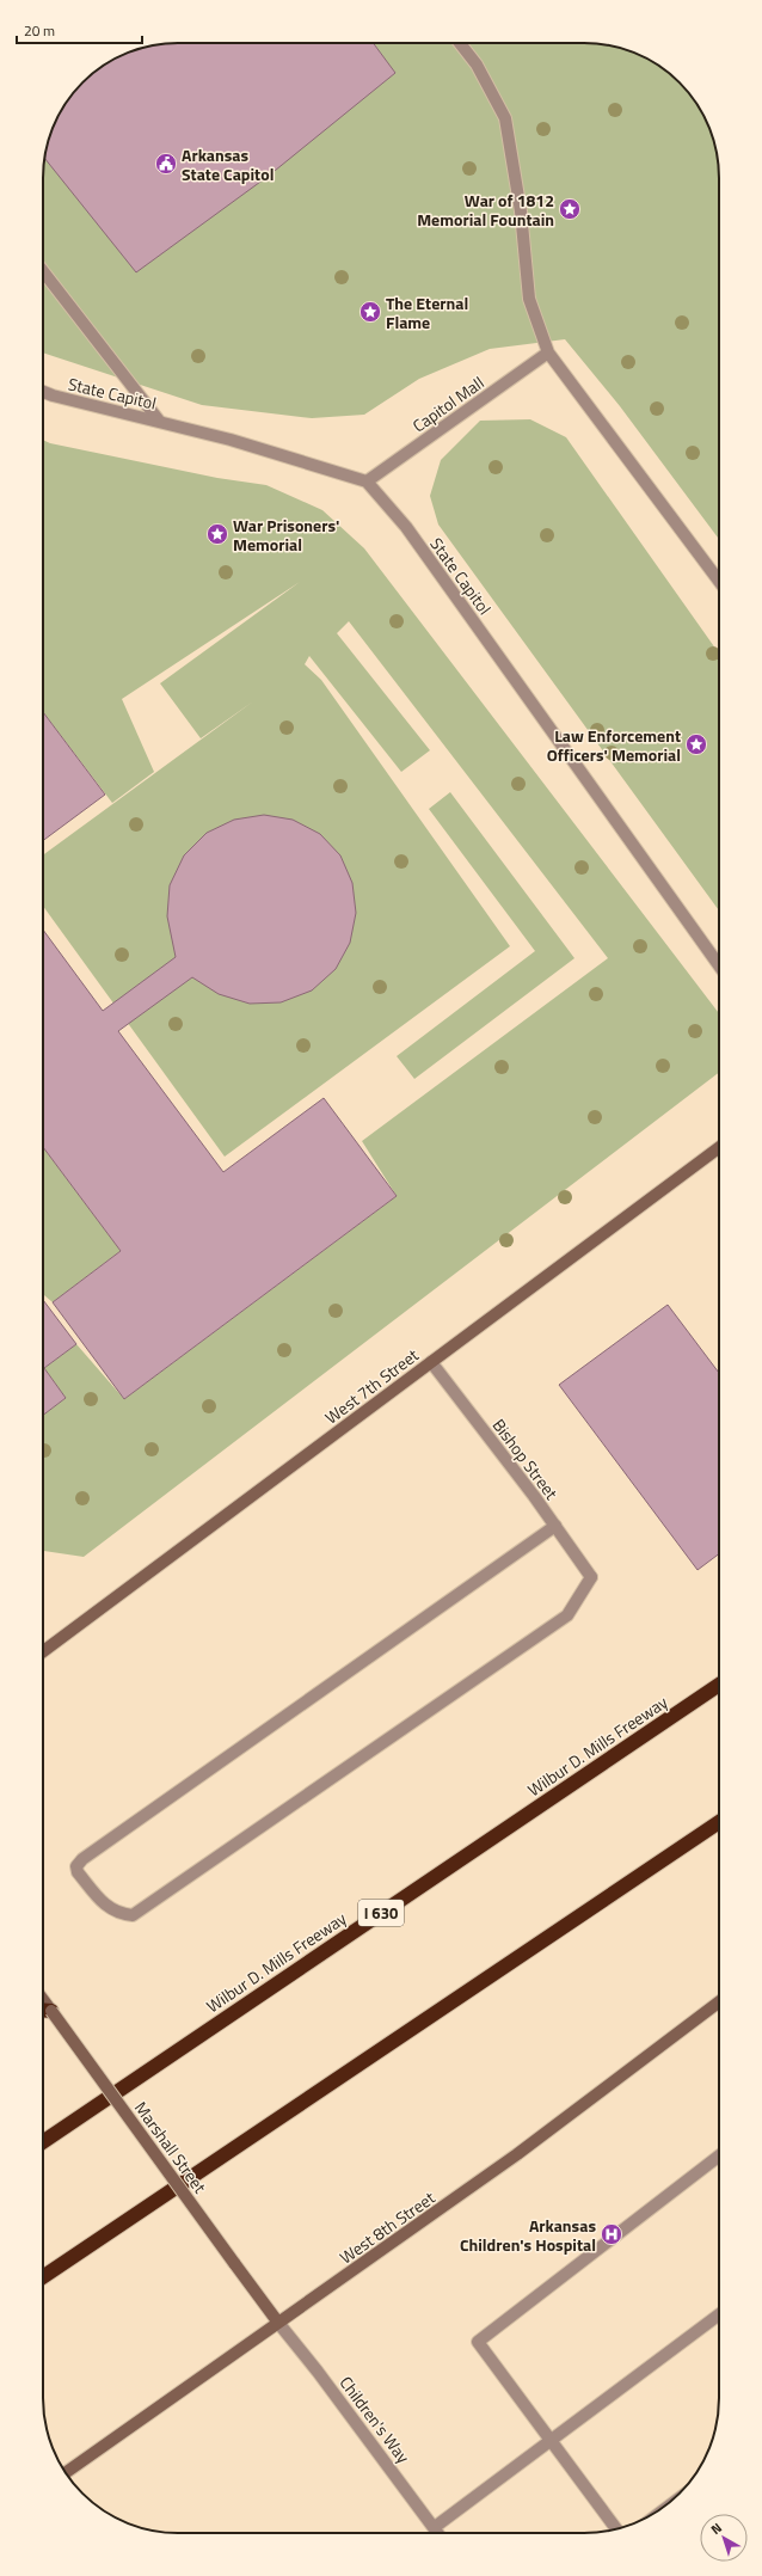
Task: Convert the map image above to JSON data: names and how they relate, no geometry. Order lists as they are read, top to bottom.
{
  "streets": {
    "highway": ["Wilbur D. Mills Freeway", "I 630"],
    "street": [
      "State Capitol",
      "Capitol Mall",
      "West 7th Street",
      "Bishop Street",
      "Marshall Street",
      "West 8th Street",
      "Children's Way"
    ]
  },
  "crossings": [
    ["State Capitol", "Capitol Mall"],
    ["West 7th Street", "Bishop Street"],
    ["Marshall Street", "West 8th Street"],
    ["Marshall Street", "Children's Way"],
    ["West 8th Street", "Children's Way"]
  ],
  "places": {
    "public building": ["Arkansas State Capitol"],
    "place": [
      "War of 1812 Memorial Fountain",
      "The Eternal Flame",
      "War Prisoners' Memorial",
      "Law Enforcement Officers' Memorial"
    ],
    "hospital": ["Arkansas Children's Hospital"]
  },
  "scale_bar": "20 m",
  "north": "top left"
}
